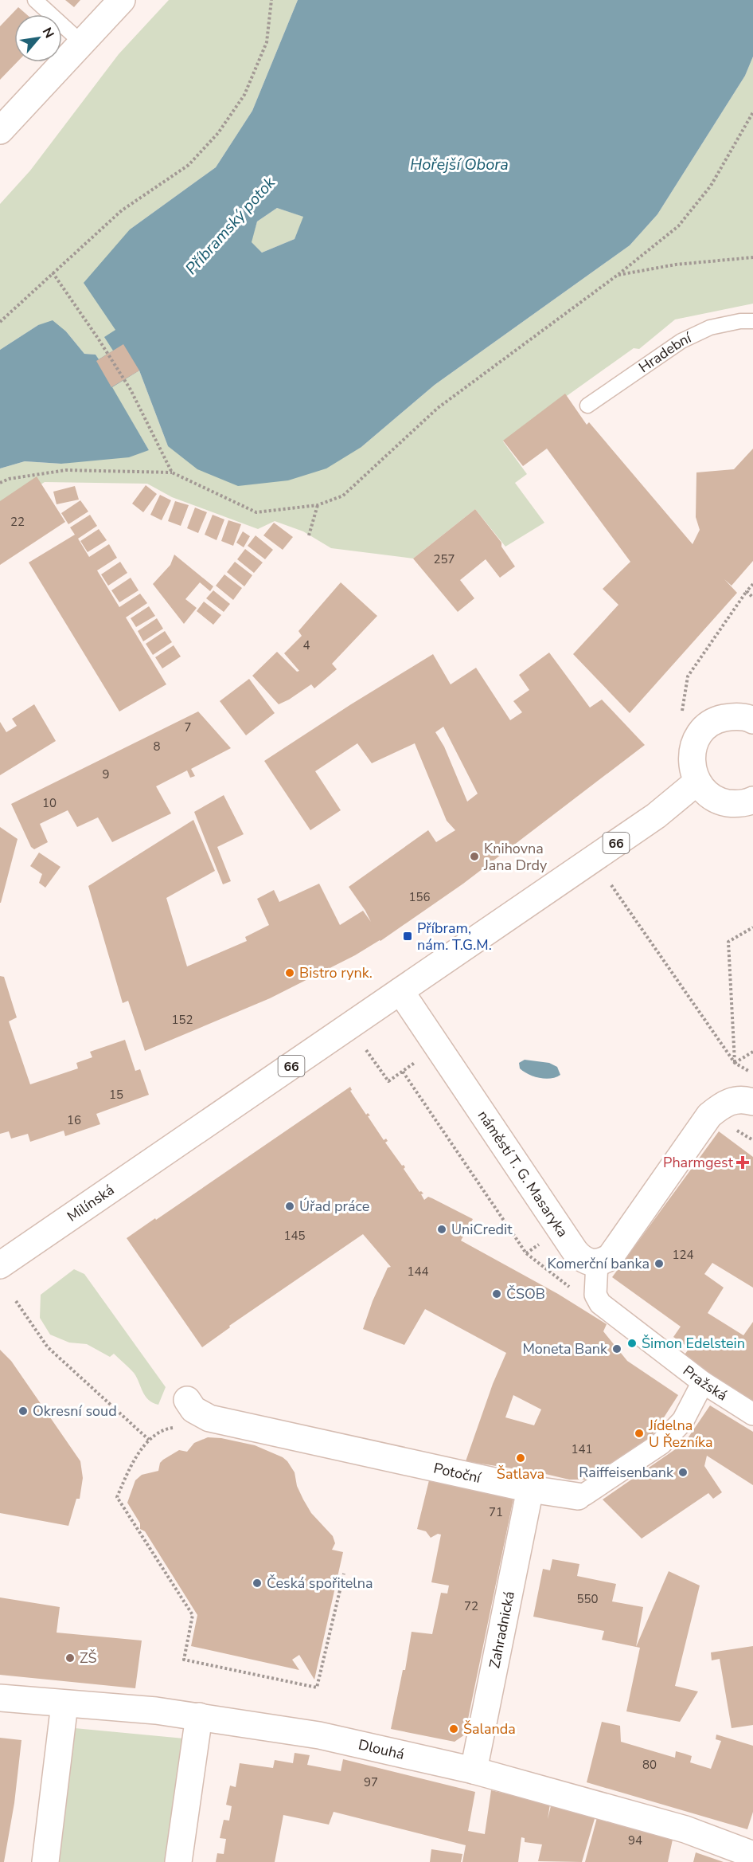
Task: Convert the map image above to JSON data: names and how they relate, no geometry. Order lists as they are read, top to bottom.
{
  "streets": {
    "street": [
      "66",
      "náměstí T. G. Masaryka",
      "Milínská",
      "Pražská",
      "Potoční",
      "Zahradnická",
      "Dlouhá"
    ],
    "lane": ["Hradební"]
  },
  "crossings": [
    ["66", "náměstí T. G. Masaryka"],
    ["66", "Milínská"],
    ["náměstí T. G. Masaryka", "Milínská"],
    ["Pražská", "Potoční"],
    ["Potoční", "Zahradnická"],
    ["Zahradnická", "Dlouhá"]
  ],
  "water": ["Hořejší Obora", "Příbramský potok"],
  "places": {
    "other": [
      "Knihovna Jana Drdy",
      "Bistro rynk.",
      "Úřad práce",
      "UniCredit",
      "Komerční banka",
      "ČSOB",
      "Šimon Edelstein",
      "Moneta Bank",
      "Okresní soud",
      "Jídelna U Řezníka",
      "Šatlava",
      "Raiffeisenbank",
      "Česká spořitelna",
      "ZŠ",
      "Šalanda"
    ],
    "transit": ["Příbram, nám. T.G.M."],
    "health": ["Pharmgest"]
  },
  "house_numbers": [
    "22",
    "257",
    "4",
    "7",
    "8",
    "9",
    "10",
    "156",
    "152",
    "15",
    "16",
    "145",
    "124",
    "144",
    "141",
    "71",
    "550",
    "72",
    "80",
    "97",
    "94"
  ],
  "north": "top right"
}
